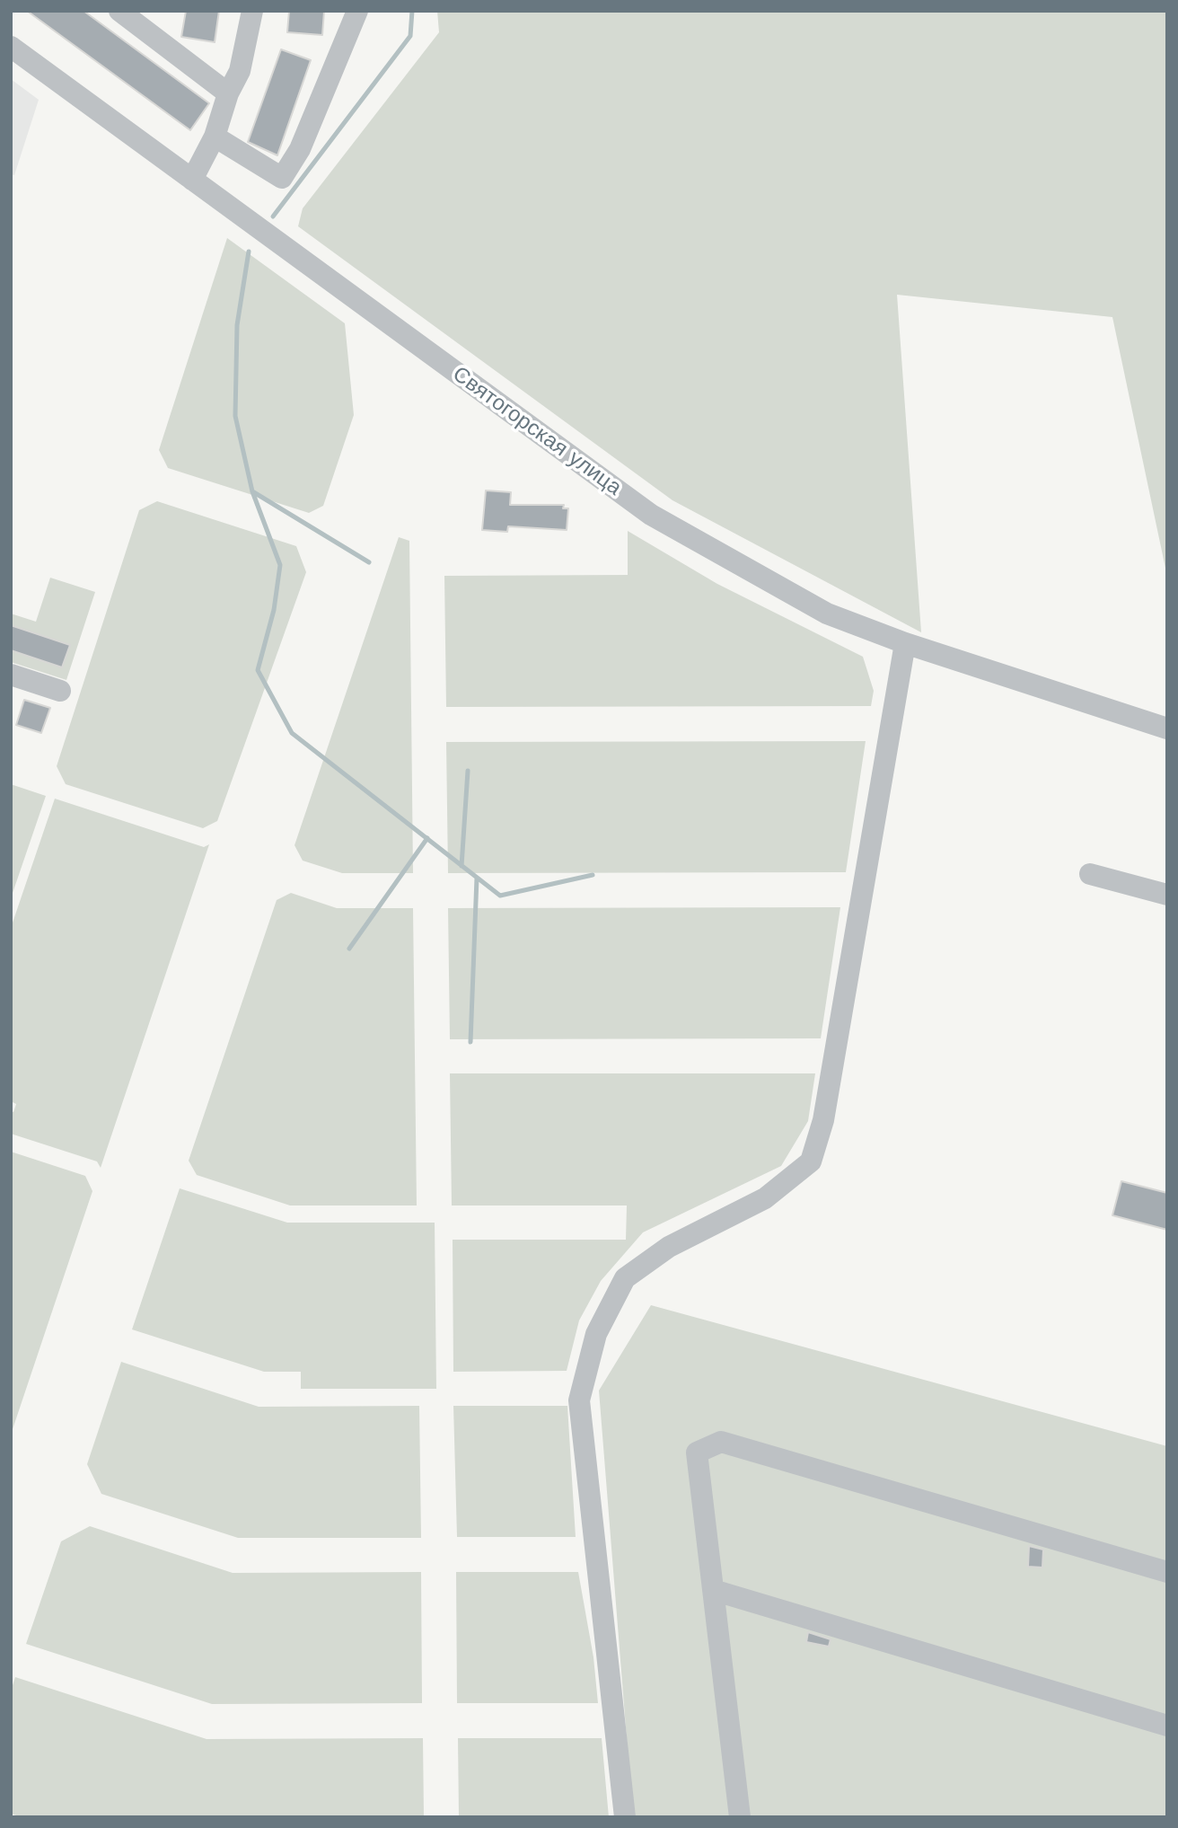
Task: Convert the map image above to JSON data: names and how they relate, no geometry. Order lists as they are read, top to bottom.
{
  "streets": {
    "street": ["Святогорская улица"]
  }
}
